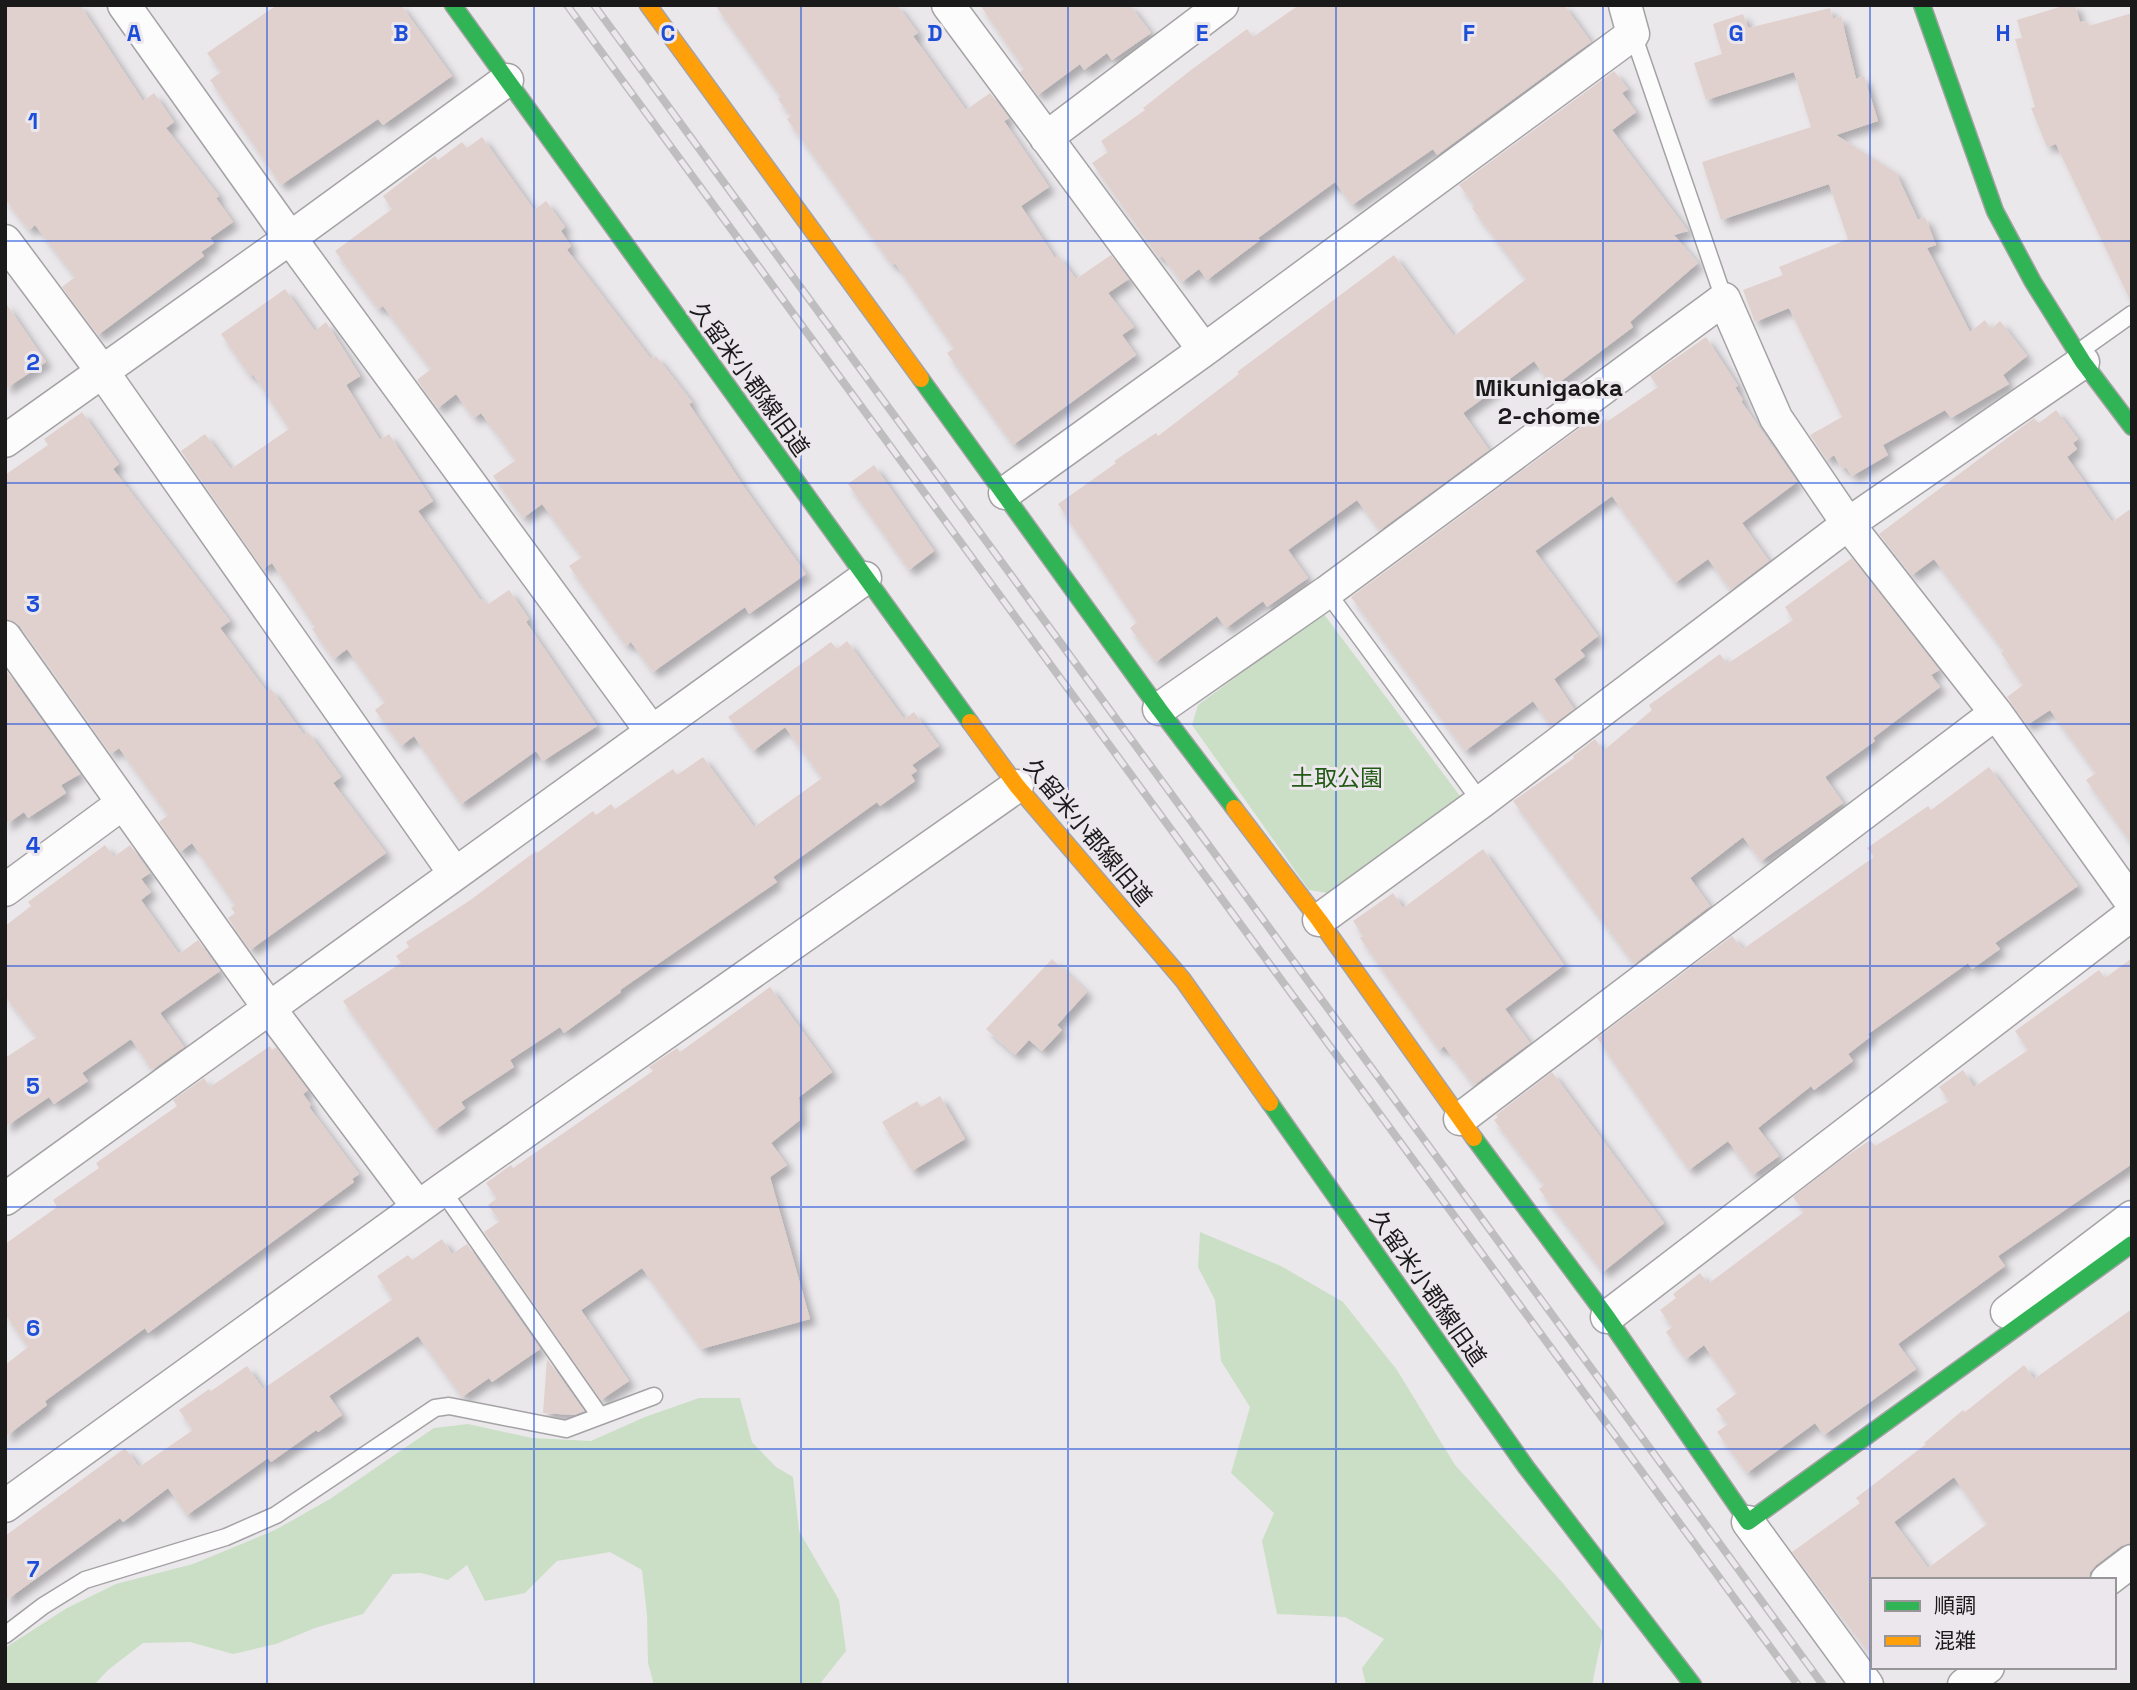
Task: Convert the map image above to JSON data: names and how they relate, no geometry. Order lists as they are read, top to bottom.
{
  "streets": {
    "street": ["久留米小郡線旧道"]
  },
  "districts": ["Mikunigaoka 2-chome"],
  "parks": ["土取公園"],
  "legend": ["順調", "混雑"],
  "grid": {
    "columns": [
      "A",
      "B",
      "C",
      "D",
      "E",
      "F",
      "G",
      "H"
    ],
    "rows": [
      "1",
      "2",
      "3",
      "4",
      "5",
      "6",
      "7"
    ]
  }
}
